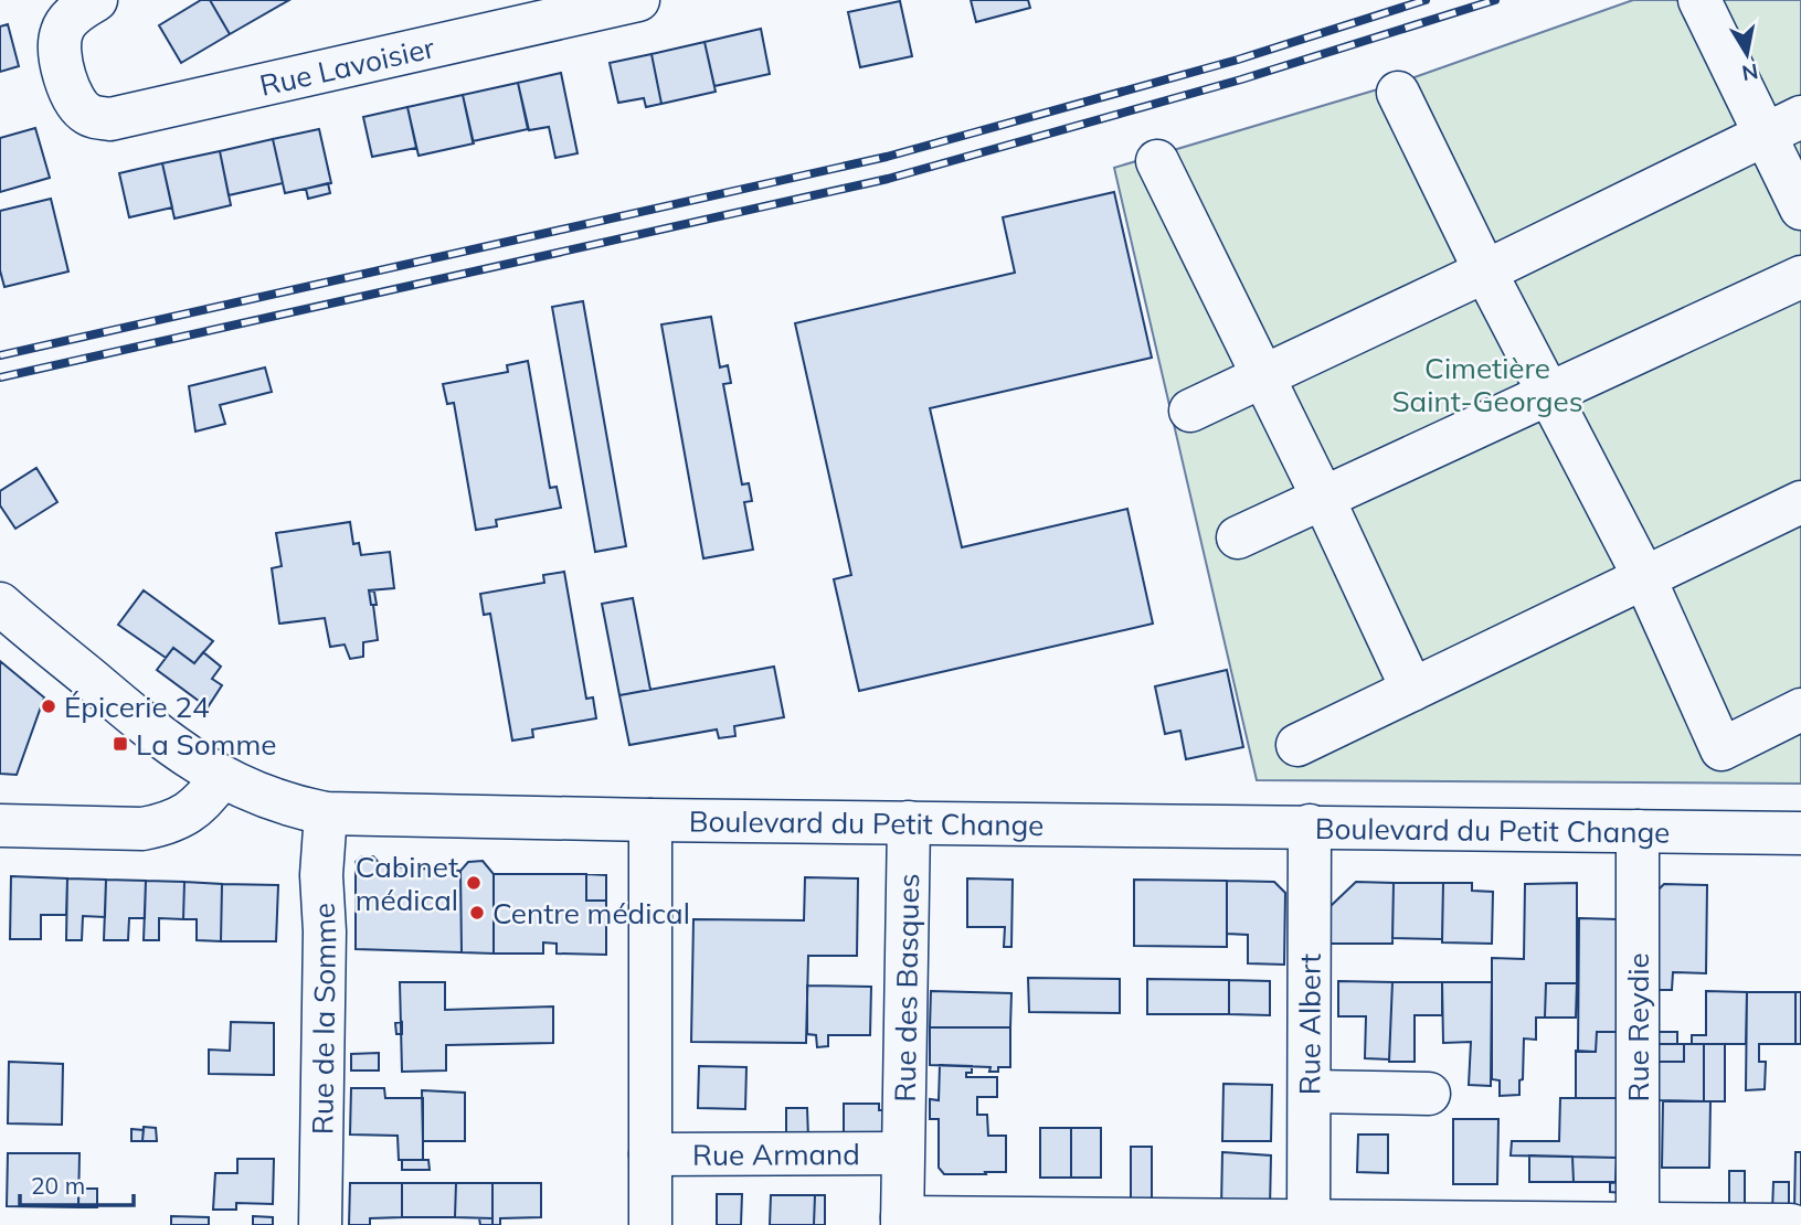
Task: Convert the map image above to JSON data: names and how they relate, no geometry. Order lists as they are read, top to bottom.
{
  "streets": {
    "street": [
      "Rue Lavoisier",
      "Boulevard du Petit Change",
      "Rue des Basques",
      "Rue de la Somme",
      "Rue Albert",
      "Rue Reydie",
      "Rue Armand"
    ]
  },
  "crossings": [
    ["Boulevard du Petit Change", "Rue des Basques"],
    ["Boulevard du Petit Change", "Rue de la Somme"],
    ["Boulevard du Petit Change", "Rue Albert"],
    ["Boulevard du Petit Change", "Rue Reydie"],
    ["Rue des Basques", "Rue Armand"]
  ],
  "parks": ["Cimetière Saint-Georges"],
  "places": {
    "other": ["Épicerie 24", "Cabinet médical", "Centre médical"],
    "transit": ["La Somme"]
  },
  "scale_bar": "20 m",
  "north": "bottom"
}
